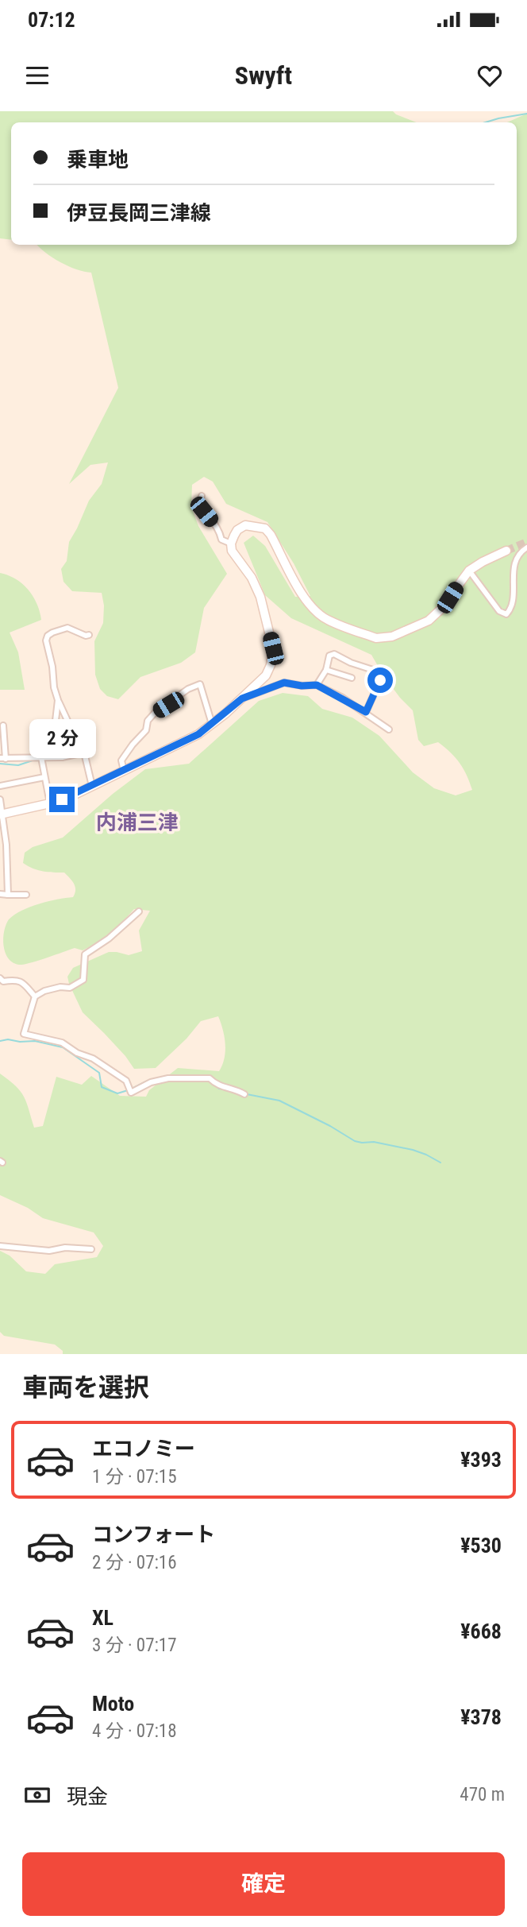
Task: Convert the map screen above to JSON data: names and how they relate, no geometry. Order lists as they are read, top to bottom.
{
  "districts": ["内浦三津"],
  "page": {
    "status": "07:12",
    "header": "Swyft",
    "banner": ["乗車地", "伊豆長岡三津線"],
    "bubble": "2 分",
    "heading": "車両を選択",
    "list": [
      {
        "name": "エコノミー",
        "note": "1 分 · 07:15",
        "value": "¥393"
      },
      {
        "name": "コンフォート",
        "note": "2 分 · 07:16",
        "value": "¥530"
      },
      {
        "name": "XL",
        "note": "3 分 · 07:17",
        "value": "¥668"
      },
      {
        "name": "Moto",
        "note": "4 分 · 07:18",
        "value": "¥378"
      }
    ],
    "pay": ["現金", "470 m"],
    "buttons": "確定"
  }
}
